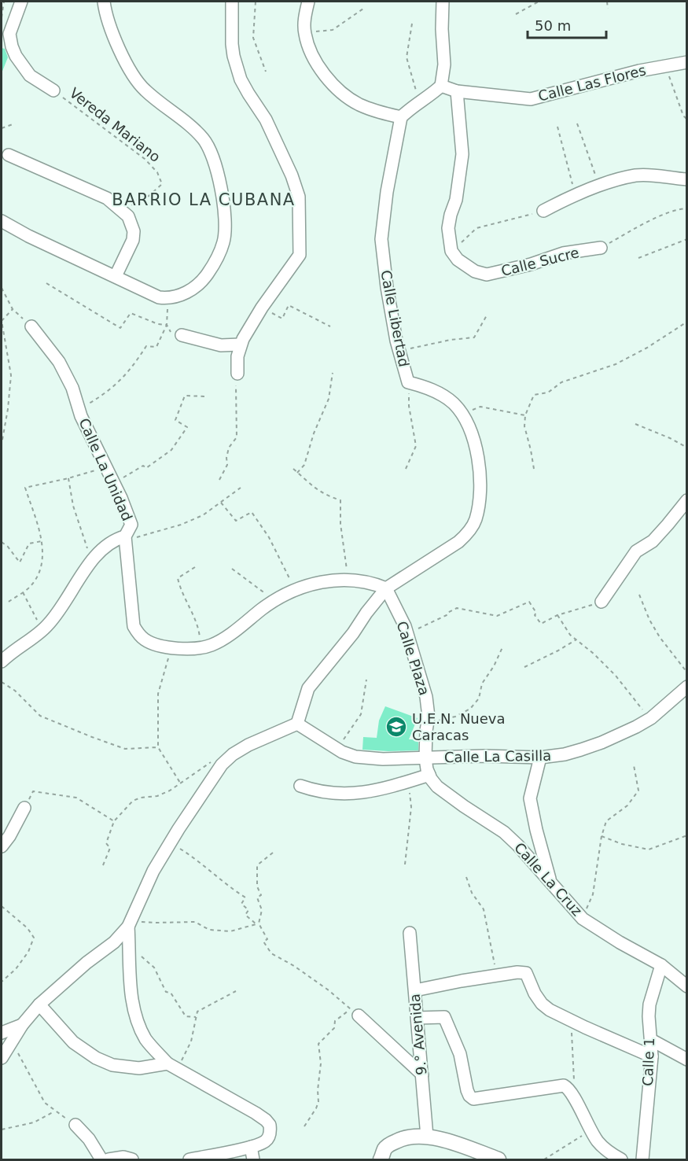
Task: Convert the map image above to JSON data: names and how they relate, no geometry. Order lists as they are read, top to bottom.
{
  "streets": {
    "street": [
      "Calle Las Flores",
      "Calle Sucre",
      "Calle Libertad",
      "Calle La Unidad",
      "Calle Plaza",
      "Calle La Casilla",
      "Calle La Cruz",
      "9.° Avenida",
      "Calle 1"
    ],
    "path": ["Vereda Mariano"]
  },
  "crossings": [
    ["Calle Libertad", "Calle La Unidad"],
    ["Calle Libertad", "Calle Plaza"],
    ["Calle Libertad", "Calle La Casilla"],
    ["Calle La Unidad", "Calle Plaza"],
    ["Calle Plaza", "Calle La Casilla"],
    ["Calle Plaza", "Calle La Cruz"],
    ["Calle La Casilla", "Calle La Cruz"],
    ["Calle La Cruz", "Calle 1"]
  ],
  "districts": ["BARRIO LA CUBANA"],
  "places": {
    "school or university": ["U.E.N. Nueva Caracas"]
  },
  "scale_bar": "50 m"
}
